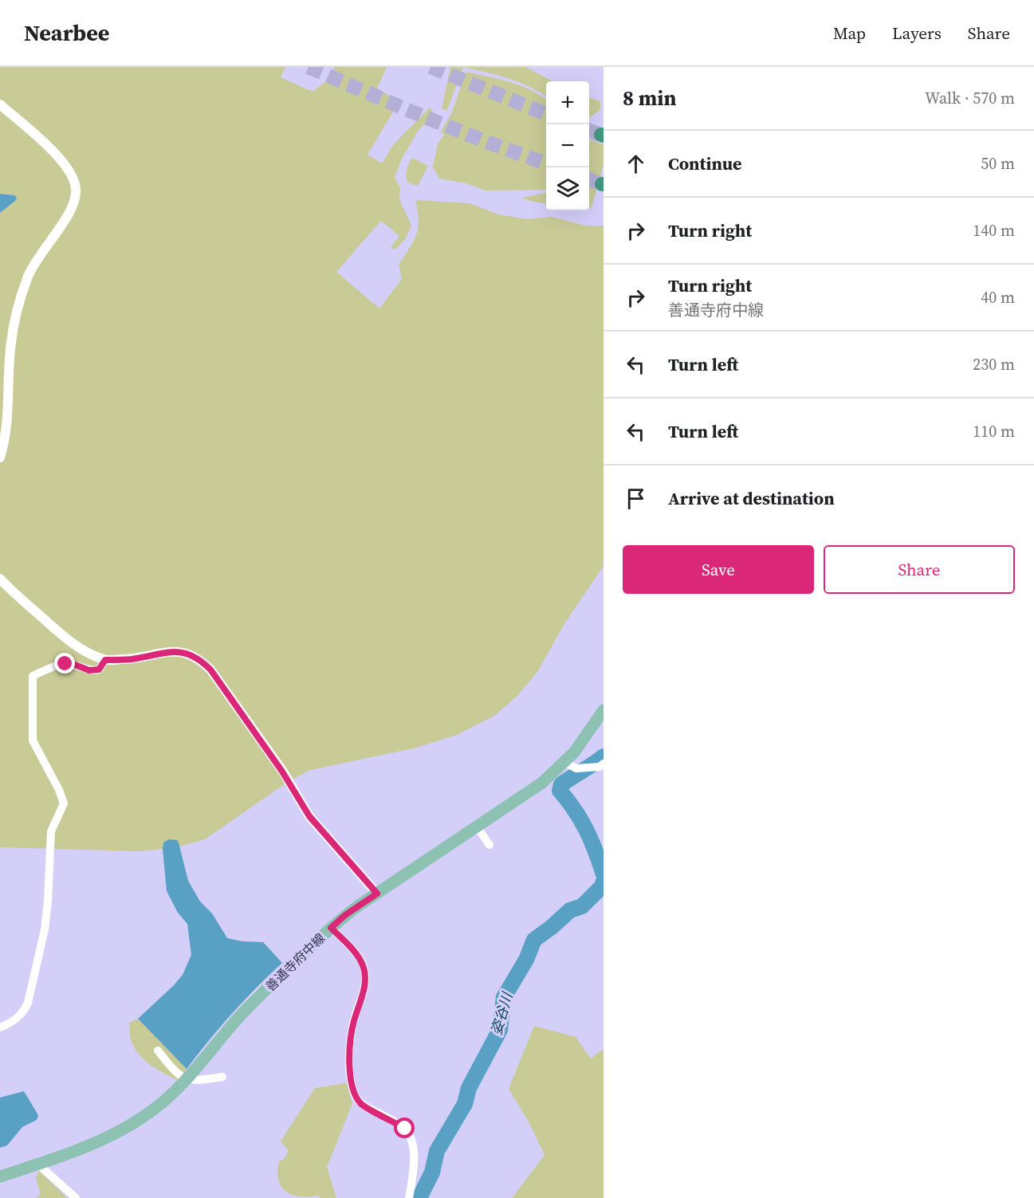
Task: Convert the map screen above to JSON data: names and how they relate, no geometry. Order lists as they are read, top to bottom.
{
  "streets": {
    "main road": ["善通寺府中線"]
  },
  "water": ["姿谷川"],
  "page": {
    "header": "Nearbee",
    "nav": ["Map", "Layers", "Share"],
    "heading": ["8 min", "Walk · 570 m"],
    "map_buttons": ["+", "−"],
    "list": [
      ["Continue", "50 m"],
      ["Turn right", "140 m"],
      ["Turn right", "善通寺府中線", "40 m"],
      ["Turn left", "230 m"],
      ["Turn left", "110 m"],
      "Arrive at destination"
    ],
    "buttons": ["Save", "Share"]
  }
}
